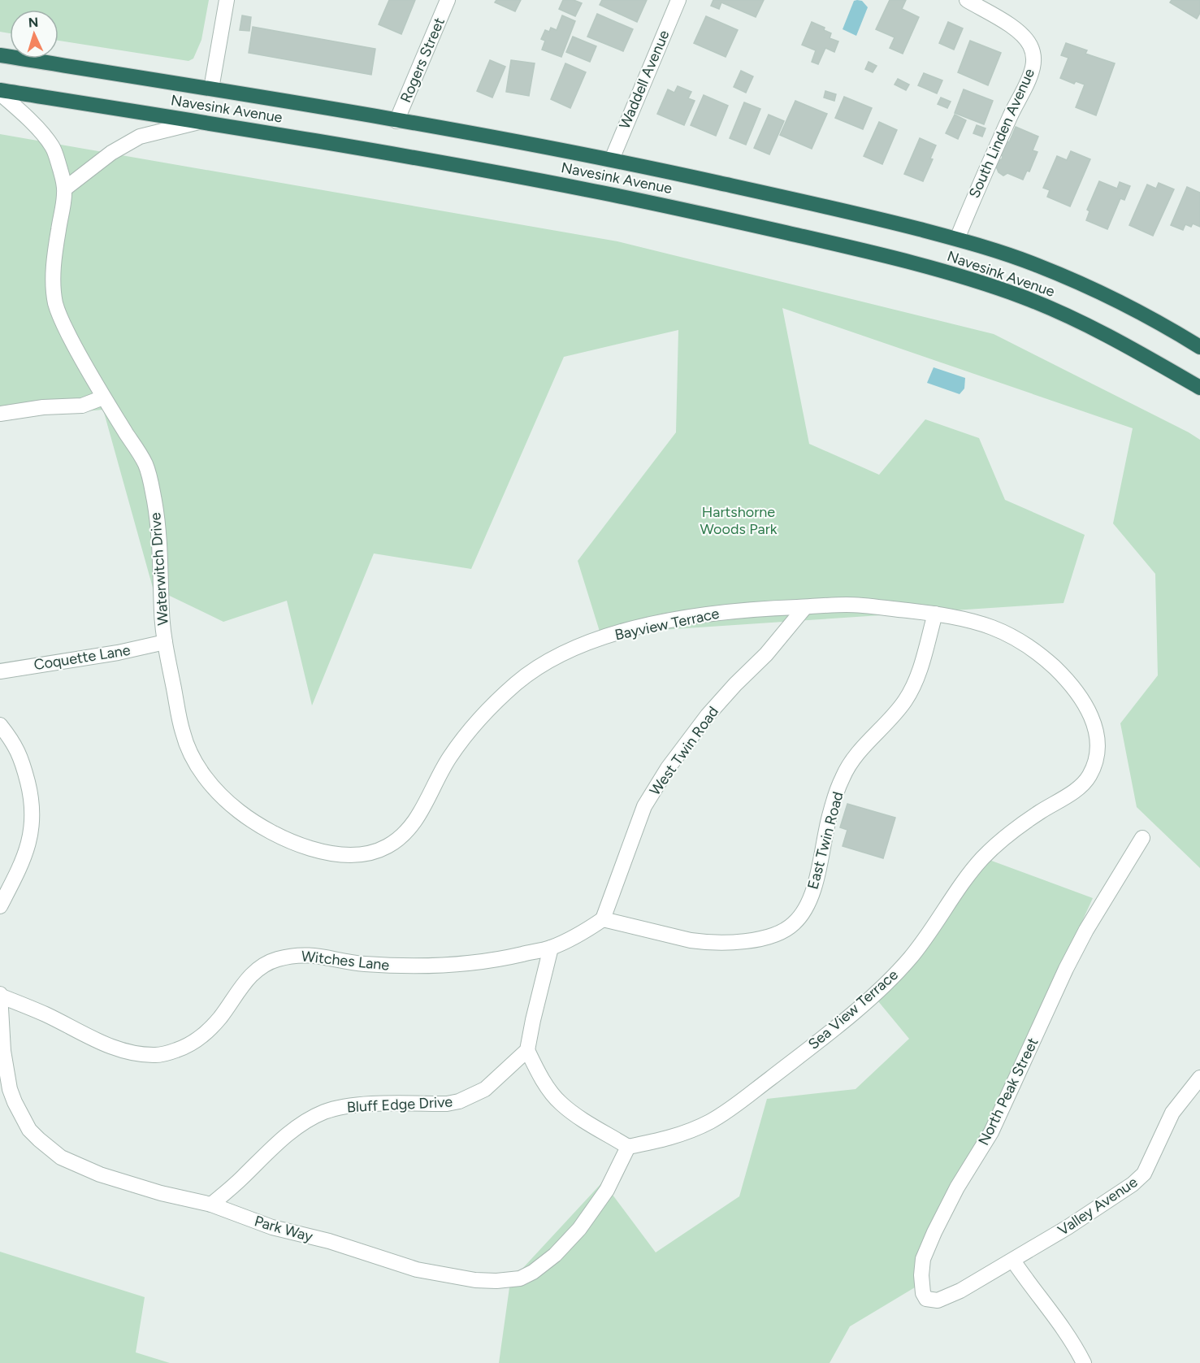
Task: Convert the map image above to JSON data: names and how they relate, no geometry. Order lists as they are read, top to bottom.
{
  "streets": {
    "highway": ["Navesink Avenue"],
    "street": [
      "Rogers Street",
      "Waddell Avenue",
      "South Linden Avenue",
      "Waterwitch Drive",
      "Bayview Terrace",
      "Coquette Lane",
      "West Twin Road",
      "East Twin Road",
      "Witches Lane",
      "Sea View Terrace",
      "North Peak Street",
      "Bluff Edge Drive",
      "Valley Avenue",
      "Park Way"
    ]
  },
  "crossings": [
    ["Rogers Street", "Navesink Avenue"],
    ["Waddell Avenue", "Navesink Avenue"],
    ["Navesink Avenue", "South Linden Avenue"],
    ["Waterwitch Drive", "Bayview Terrace"],
    ["Waterwitch Drive", "Coquette Lane"],
    ["Bayview Terrace", "West Twin Road"],
    ["Bayview Terrace", "East Twin Road"],
    ["Bayview Terrace", "Sea View Terrace"],
    ["West Twin Road", "East Twin Road"],
    ["West Twin Road", "Witches Lane"],
    ["East Twin Road", "Witches Lane"],
    ["Witches Lane", "Park Way"],
    ["Sea View Terrace", "Park Way"],
    ["North Peak Street", "Valley Avenue"],
    ["Bluff Edge Drive", "Park Way"]
  ],
  "parks": ["Hartshorne Woods Park"],
  "north": "top"
}
